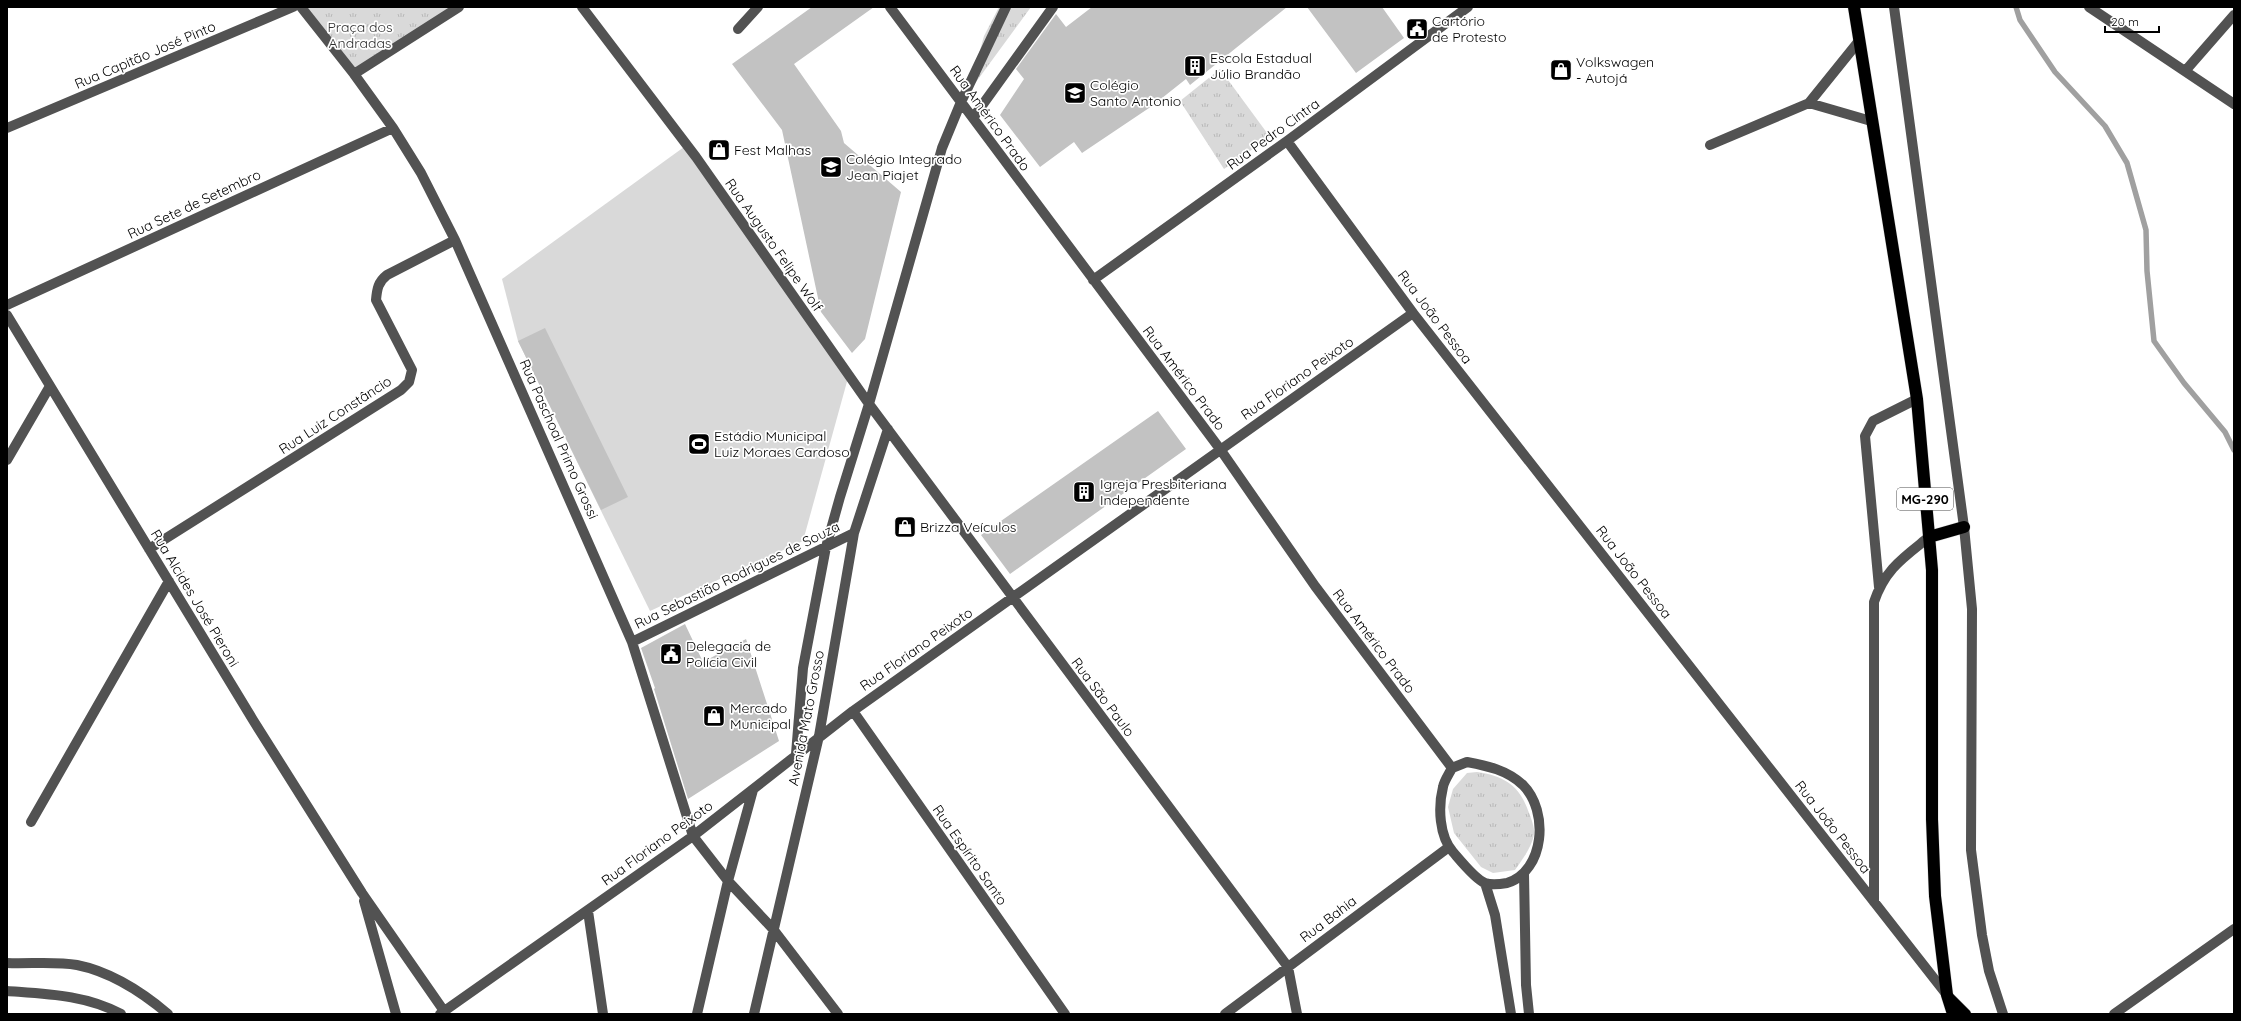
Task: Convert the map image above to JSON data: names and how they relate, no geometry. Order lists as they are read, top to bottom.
{
  "streets": {
    "highway": ["MG-290"],
    "main road": ["Rua João Pessoa"],
    "street": [
      "Rua Capitão José Pinto",
      "Rua Américo Prado",
      "Rua Pedro Cintra",
      "Rua Sete de Setembro",
      "Rua Augusto Felipe Wolf",
      "Rua Floriano Peixoto",
      "Rua Luiz Constâncio",
      "Rua Paschoal Primo Grossi",
      "Rua Sebastião Rodrigues de Souza",
      "Rua Alcides José Pieroni",
      "Rua São Paulo",
      "Avenida Mato Grosso",
      "Rua Espírito Santo",
      "Rua Bahia"
    ]
  },
  "crossings": [
    ["Rua Américo Prado", "Rua Pedro Cintra"],
    ["Rua Américo Prado", "Rua Floriano Peixoto"],
    ["Rua Américo Prado", "Avenida Mato Grosso"],
    ["Rua Américo Prado", "Rua Bahia"],
    ["Rua Pedro Cintra", "Rua João Pessoa"],
    ["Rua Sete de Setembro", "Rua Paschoal Primo Grossi"],
    ["Rua Augusto Felipe Wolf", "Rua São Paulo"],
    ["Rua Augusto Felipe Wolf", "Avenida Mato Grosso"],
    ["Rua João Pessoa", "Rua Floriano Peixoto"],
    ["Rua João Pessoa", "MG-290"],
    ["Rua Floriano Peixoto", "Rua Paschoal Primo Grossi"],
    ["Rua Floriano Peixoto", "Rua Alcides José Pieroni"],
    ["Rua Floriano Peixoto", "Rua São Paulo"],
    ["Rua Floriano Peixoto", "Avenida Mato Grosso"],
    ["Rua Floriano Peixoto", "Rua Espírito Santo"],
    ["Rua Luiz Constâncio", "Rua Paschoal Primo Grossi"],
    ["Rua Luiz Constâncio", "Rua Alcides José Pieroni"],
    ["Rua Paschoal Primo Grossi", "Rua Sebastião Rodrigues de Souza"],
    ["Rua Sebastião Rodrigues de Souza", "Avenida Mato Grosso"],
    ["Rua São Paulo", "Avenida Mato Grosso"],
    ["Rua São Paulo", "Rua Bahia"]
  ],
  "parks": ["Praça dos Andradas"],
  "places": {
    "public building": ["Cartório de Protesto", "Delegacia de Polícia Civil"],
    "building": ["Escola Estadual Júlio Brandão", "Igreja Presbiteriana Independente"],
    "shop": [
      "Volkswagen - Autojá",
      "Fest Malhas",
      "Brizza Veículos",
      "Mercado Municipal"
    ],
    "school or university": ["Colégio Santo Antonio", "Colégio Integrado Jean Piajet"],
    "sports": ["Estádio Municipal Luiz Moraes Cardoso"]
  },
  "scale_bar": "20 m"
}
